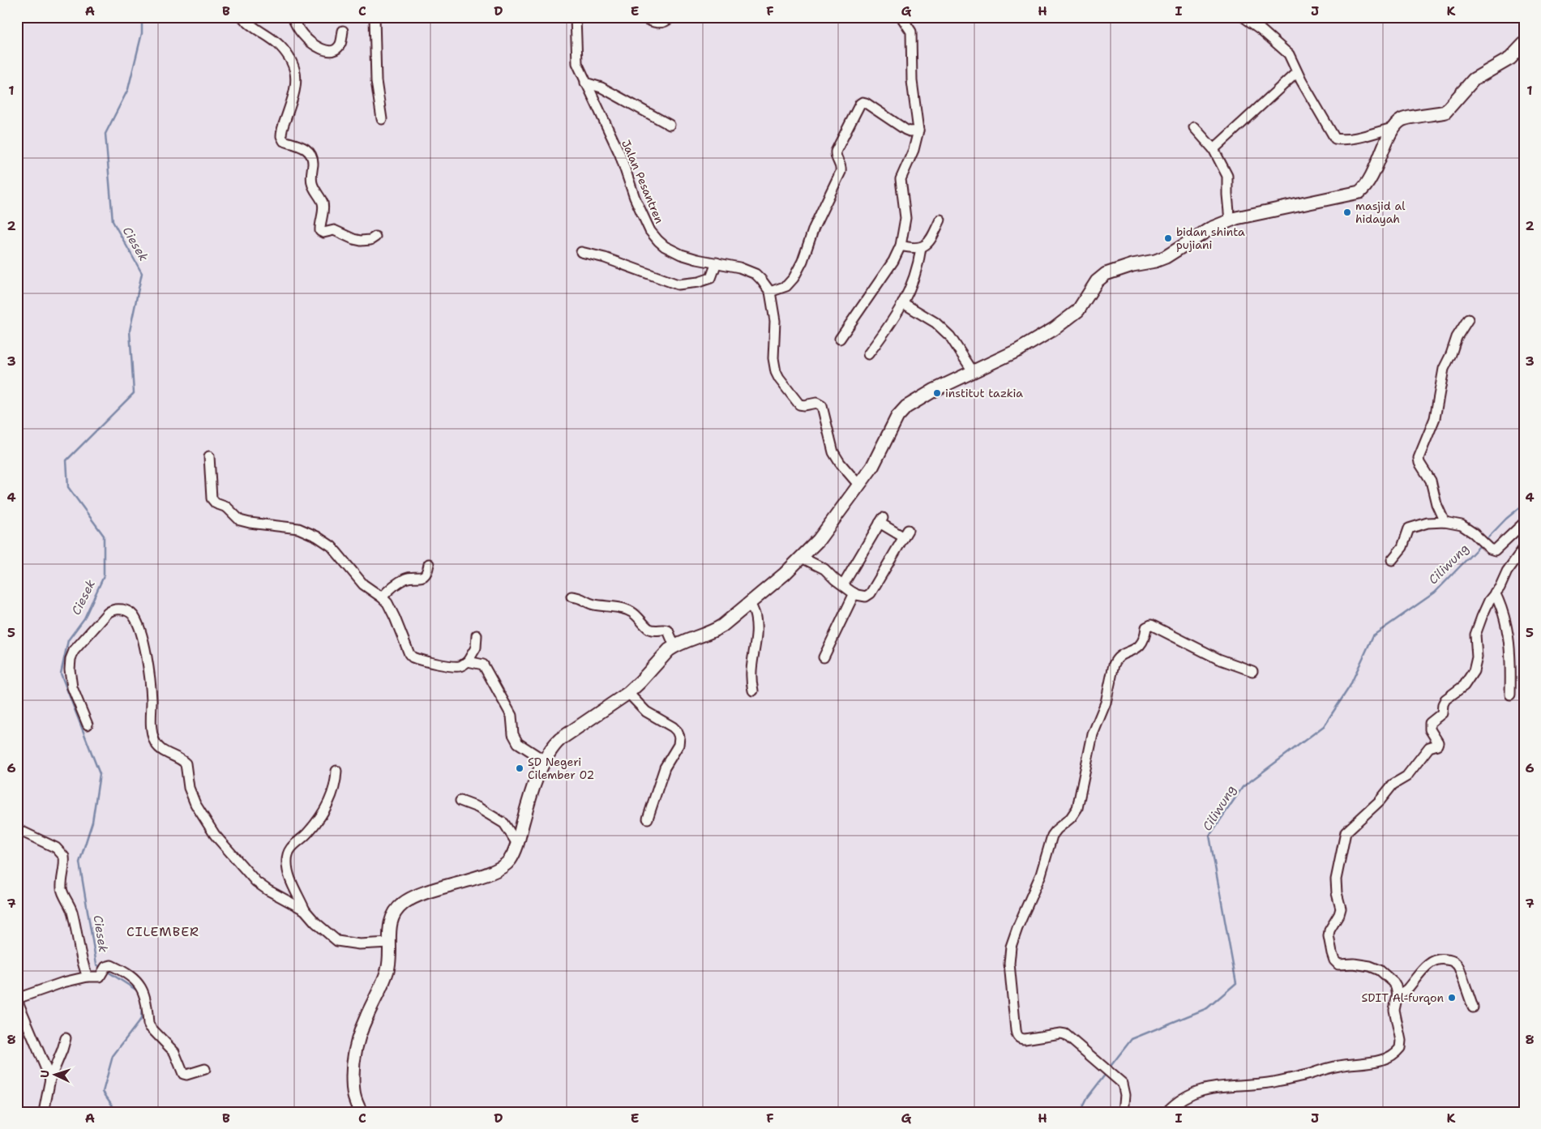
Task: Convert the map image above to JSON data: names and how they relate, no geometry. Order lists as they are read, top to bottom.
{
  "streets": {
    "street": ["Jalan Pesantren"]
  },
  "districts": ["CILEMBER"],
  "water": ["Ciesek", "Ciliwung"],
  "places": [
    "masjid al hidayah",
    "bidan shinta pujiani",
    "institut tazkia",
    "SD Negeri Cilember 02",
    "SDIT Al-furqon"
  ],
  "north": "left",
  "grid": {
    "columns": [
      "A",
      "B",
      "C",
      "D",
      "E",
      "F",
      "G",
      "H",
      "I",
      "J",
      "K"
    ],
    "rows": [
      "1",
      "2",
      "3",
      "4",
      "5",
      "6",
      "7",
      "8"
    ]
  }
}
